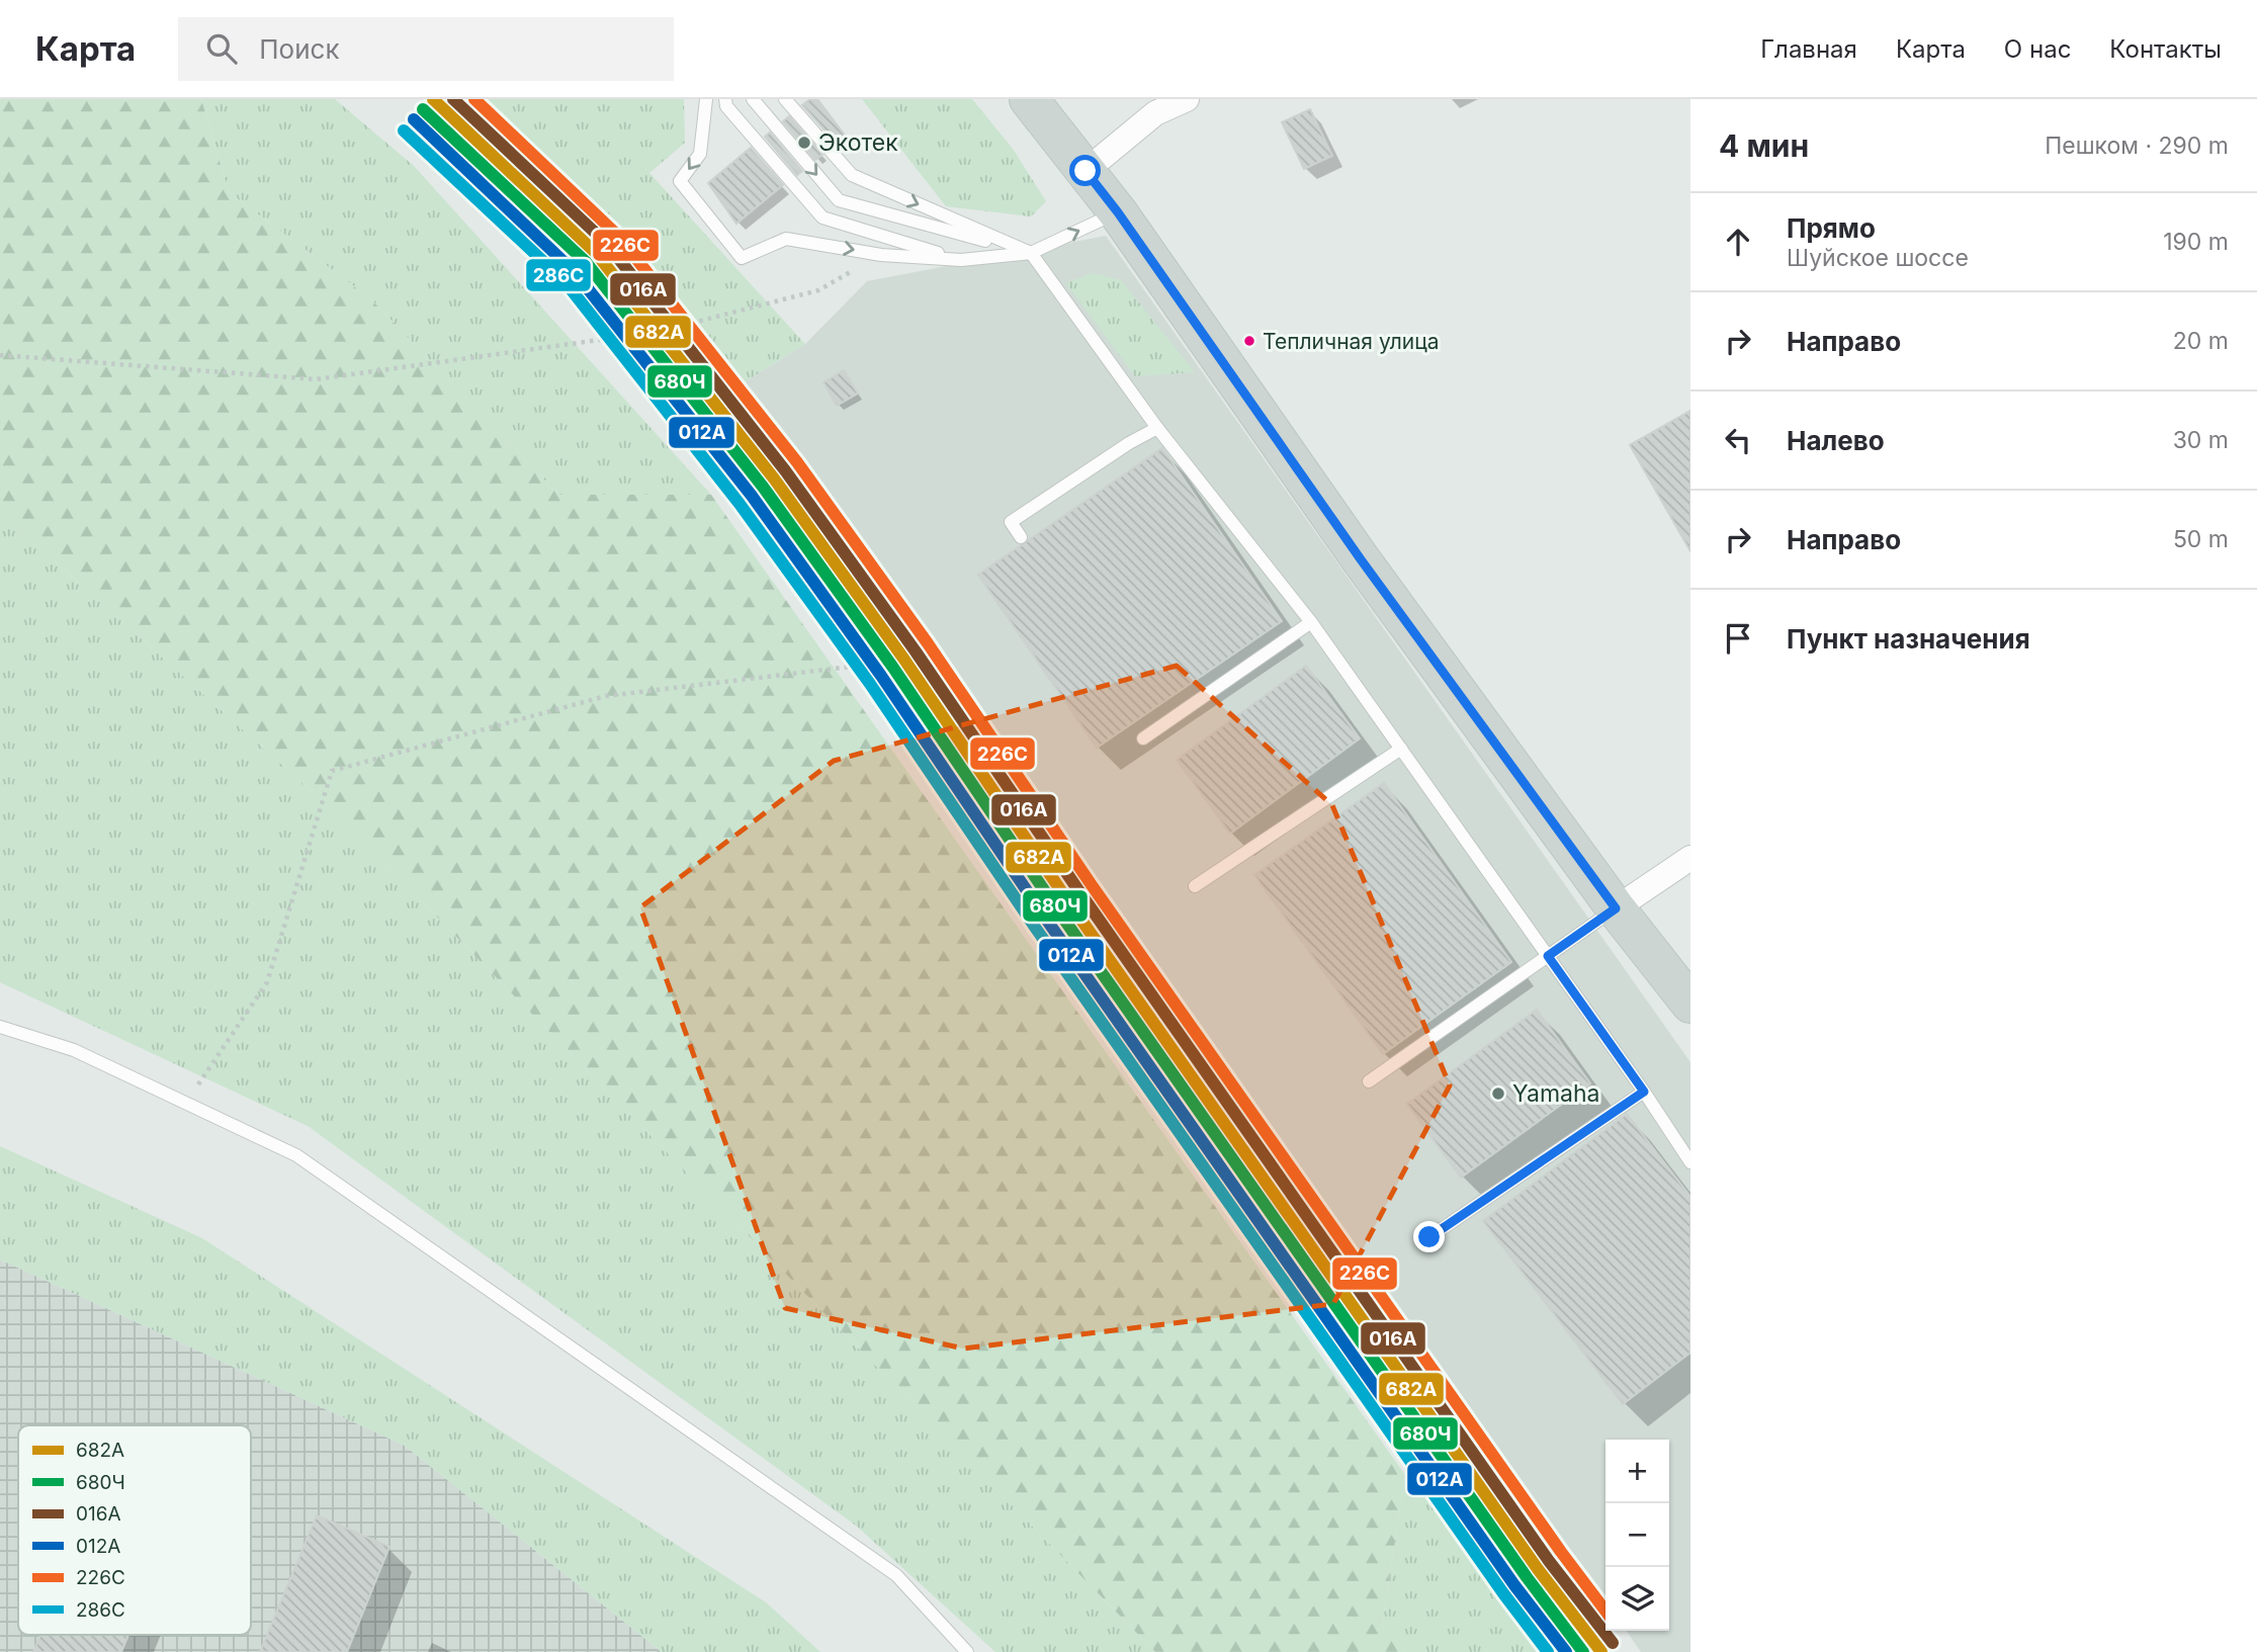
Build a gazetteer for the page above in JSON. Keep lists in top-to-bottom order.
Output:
{
  "places": ["Экотек", "Тепличная улица", "Yamaha"],
  "lines": [
    "transit line 682А",
    "transit line 016А",
    "transit line 226С",
    "transit line 680Ч",
    "transit line 012А",
    "transit line 286С"
  ],
  "legend": [
    "682А",
    "680Ч",
    "016А",
    "012А",
    "226С",
    "286С"
  ],
  "page": {
    "header": "Карта",
    "search": "Поиск",
    "nav": [
      "Главная",
      "Карта",
      "О нас",
      "Контакты"
    ],
    "heading": ["4 мин", "Пешком · 290 m"],
    "list": [
      ["Прямо", "Шуйское шоссе", "190 m"],
      ["Направо", "20 m"],
      ["Налево", "30 m"],
      ["Направо", "50 m"],
      "Пункт назначения"
    ],
    "map_buttons": ["+", "−"]
  }
}
